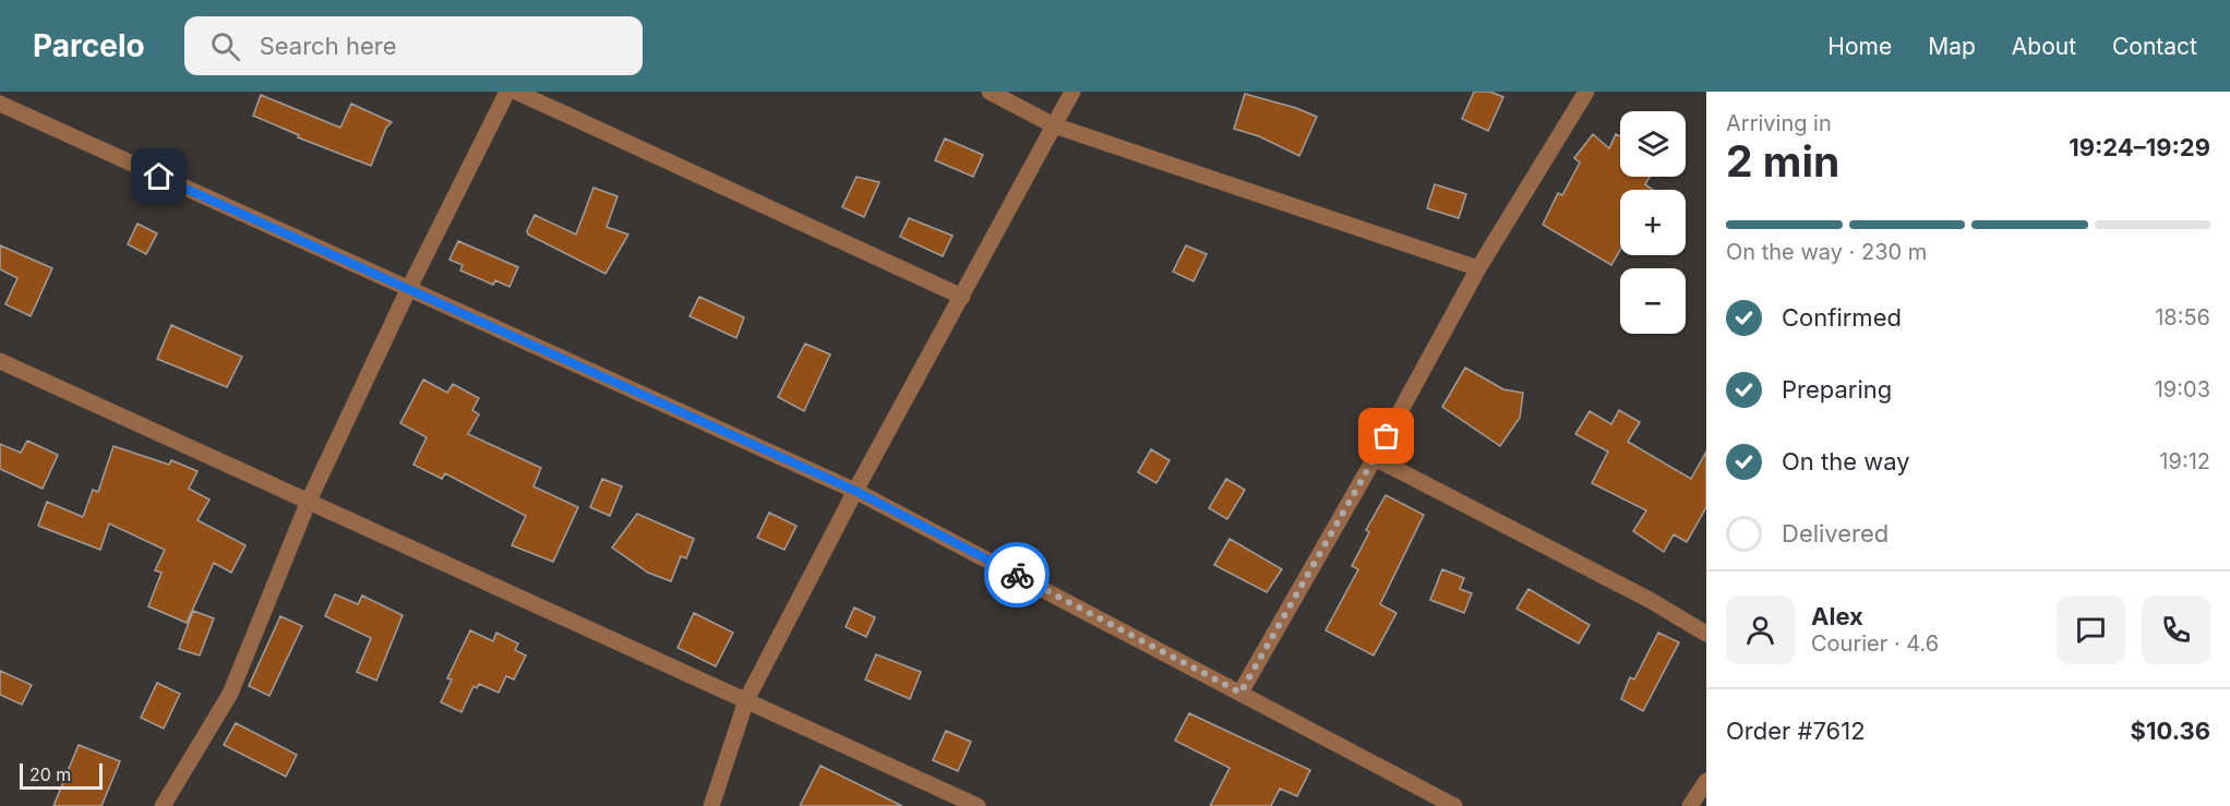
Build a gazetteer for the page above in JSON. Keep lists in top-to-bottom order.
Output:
{
  "scale_bar": "20 m",
  "page": {
    "header": "Parcelo",
    "search": "Search here",
    "nav": [
      "Home",
      "Map",
      "About",
      "Contact"
    ],
    "heading": ["2 min", "Arriving in", "19:24–19:29"],
    "panel": [
      "Alex",
      "Courier · 4.6",
      "Order #7612",
      "$10.36"
    ],
    "map_buttons": ["+", "−"],
    "bar": "On the way · 230 m",
    "list": [
      ["Confirmed", "18:56"],
      ["Preparing", "19:03"],
      ["On the way", "19:12"],
      "Delivered"
    ],
    "scale": "20 m"
  }
}
